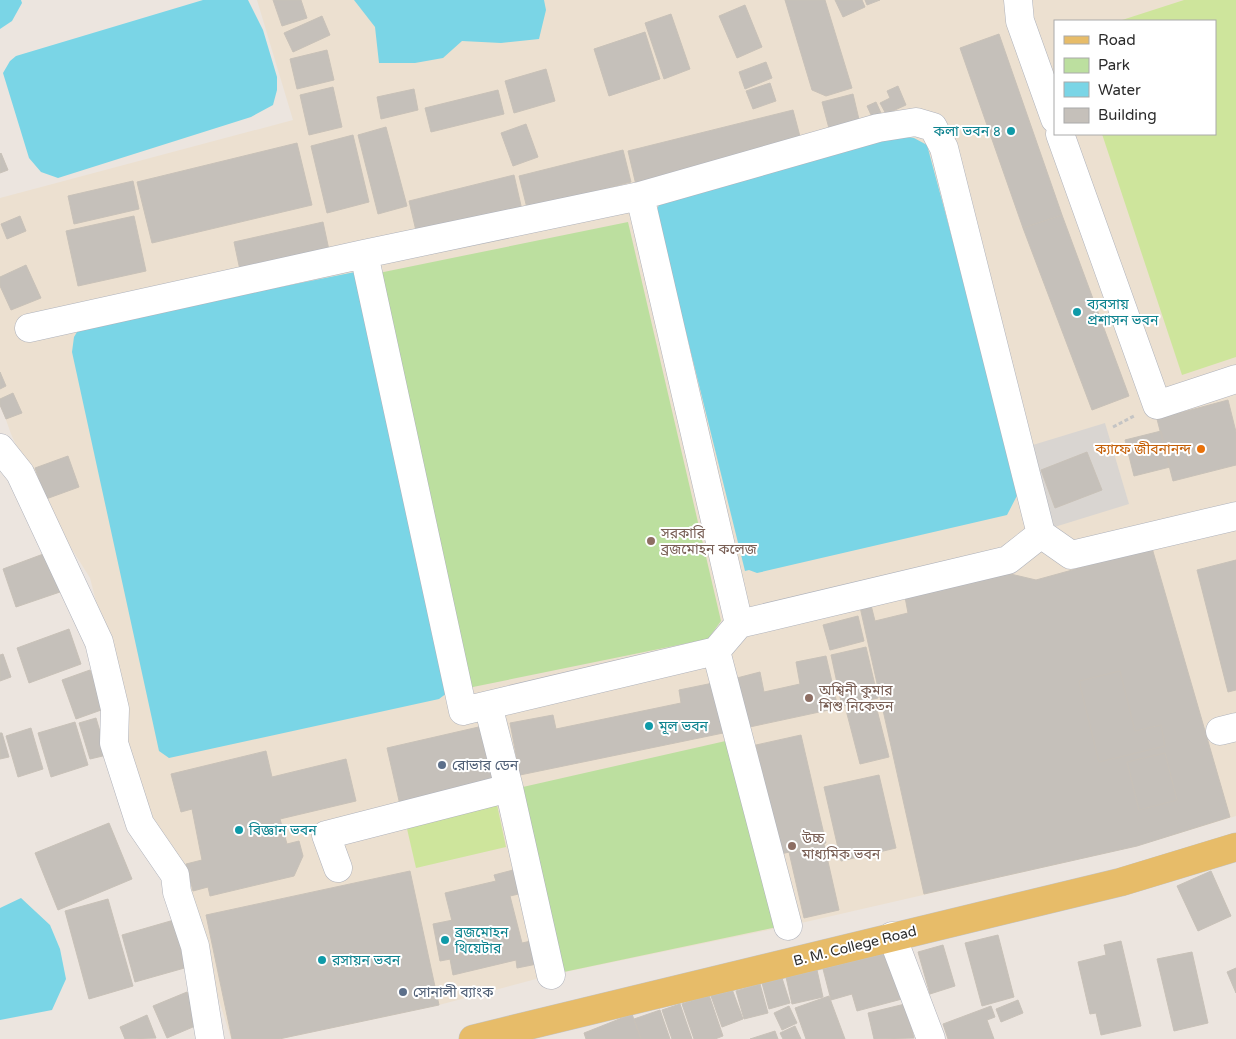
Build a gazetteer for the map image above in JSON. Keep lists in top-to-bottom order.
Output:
{
  "streets": {
    "main road": ["B. M. College Road"]
  },
  "places": [
    "কলা ভবন ৪",
    "ব্যবসায় প্রশাসন ভবন",
    "ক্যাফে জীবনানন্দ",
    "সরকারি ব্রজমোহন কলেজ",
    "অশ্বিনী কুমার শিশু নিকেতন",
    "মূল ভবন",
    "রোভার ডেন",
    "বিজ্ঞান ভবন",
    "উচ্চ মাধ্যমিক ভবন",
    "ব্রজমোহন থিয়েটার",
    "রসায়ন ভবন",
    "সোনালী ব্যাংক"
  ],
  "legend": [
    "Road",
    "Park",
    "Water",
    "Building"
  ]
}
